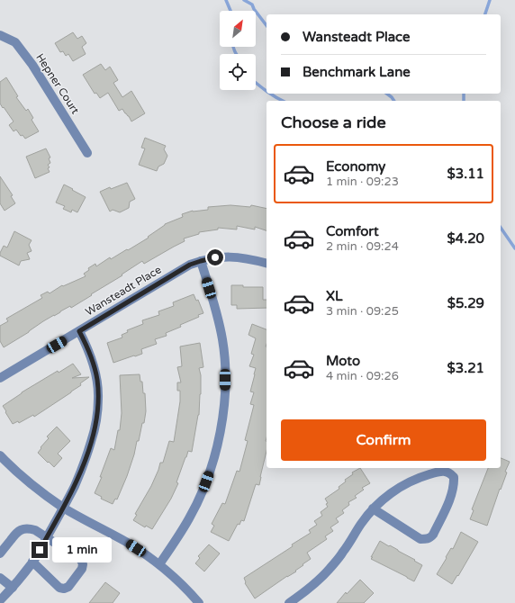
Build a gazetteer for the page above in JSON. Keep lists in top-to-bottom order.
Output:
{
  "streets": {
    "street": ["Hepner Court", "Wansteadt Place"]
  },
  "north": "top right",
  "page": {
    "banner": ["Wansteadt Place", "Benchmark Lane"],
    "heading": "Choose a ride",
    "list": [
      {
        "name": "Economy",
        "note": "1 min · 09:23",
        "value": "$3.11"
      },
      {
        "name": "Comfort",
        "note": "2 min · 09:24",
        "value": "$4.20"
      },
      {
        "name": "XL",
        "note": "3 min · 09:25",
        "value": "$5.29"
      },
      {
        "name": "Moto",
        "note": "4 min · 09:26",
        "value": "$3.21"
      }
    ],
    "buttons": "Confirm",
    "bubble": "1 min"
  }
}
